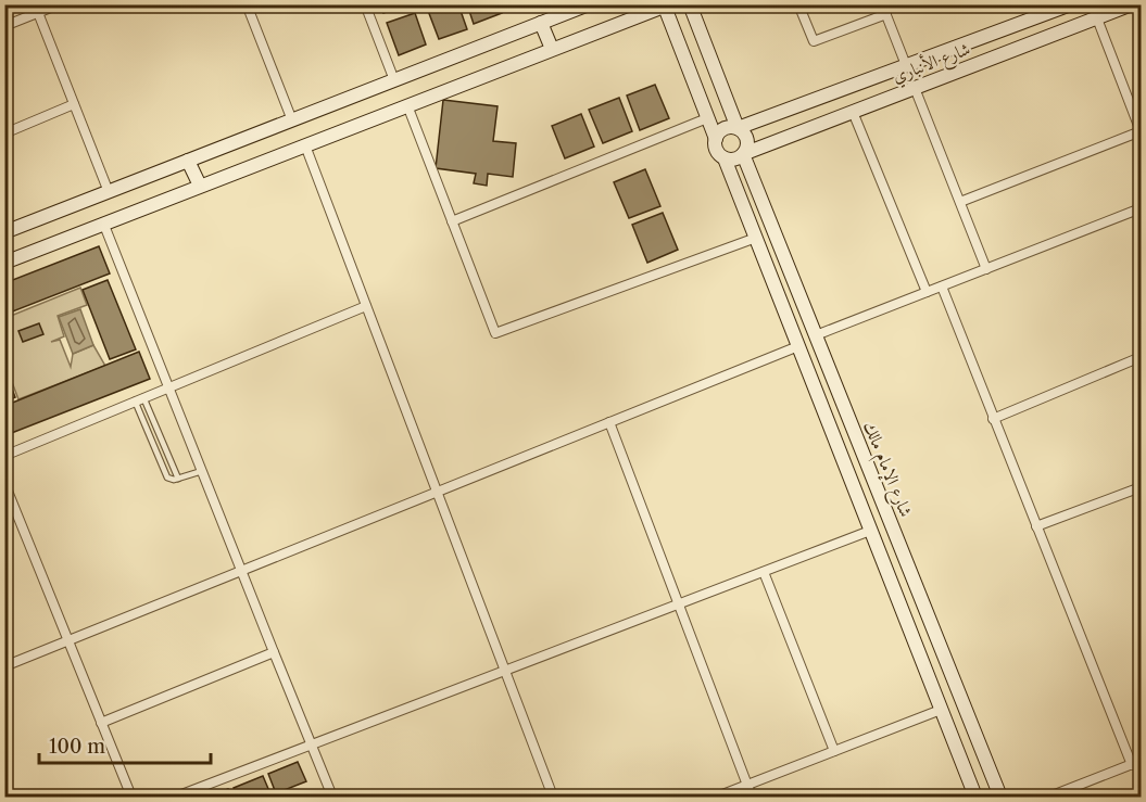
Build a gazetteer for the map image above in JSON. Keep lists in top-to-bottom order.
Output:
{
  "streets": {
    "street": ["شارع الأنباري", "شارع الإمام مالك"]
  },
  "crossings": [
    ["شارع الأنباري", "شارع الإمام مالك"]
  ],
  "scale_bar": "100 m"
}
